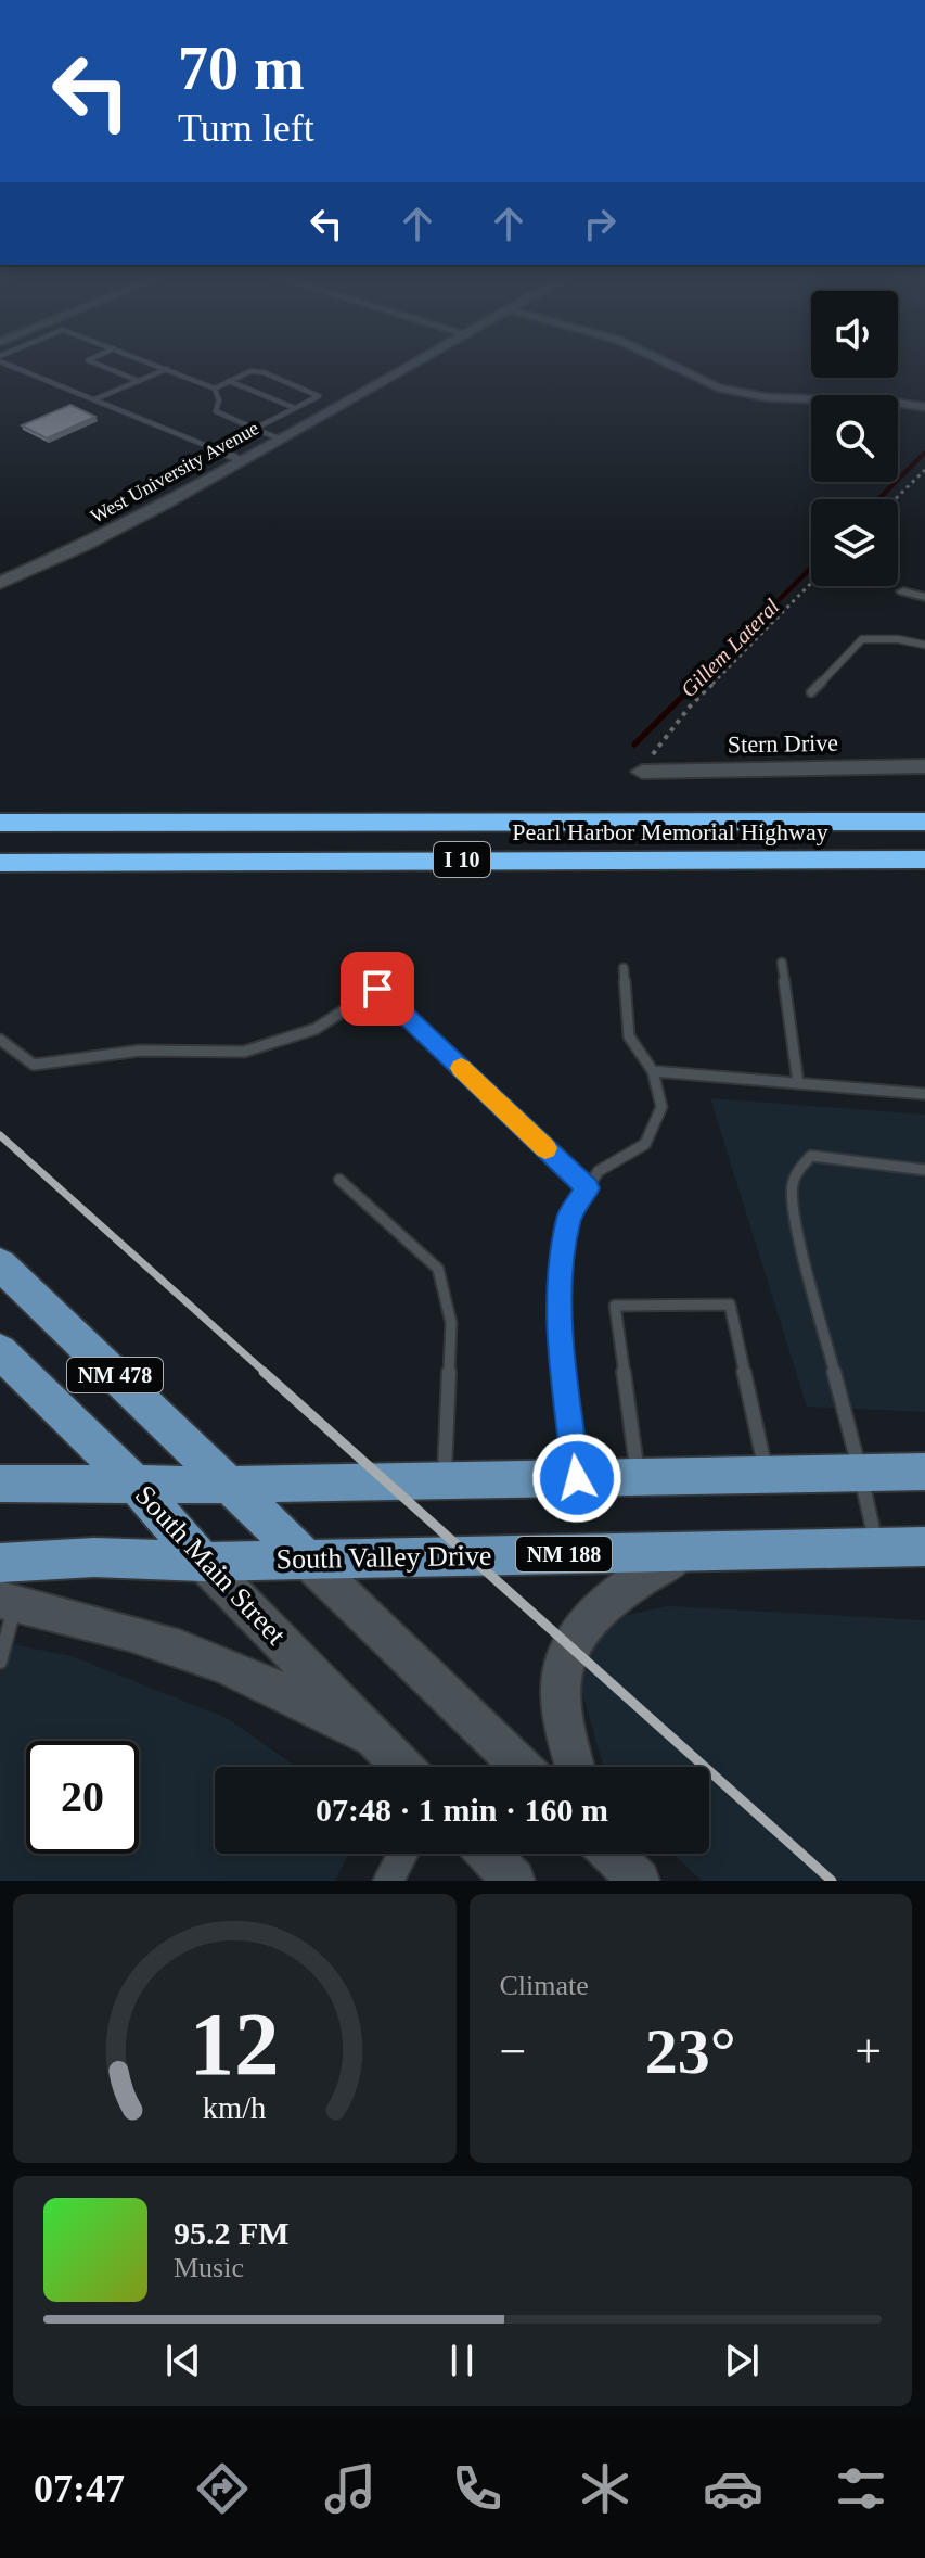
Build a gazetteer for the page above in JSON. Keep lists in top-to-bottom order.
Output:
{
  "streets": {
    "highway": ["Pearl Harbor Memorial Highway", "I 10"],
    "main road": [
      "NM 478",
      "NM 188",
      "South Valley Drive",
      "South Main Street"
    ],
    "street": ["West University Avenue", "Stern Drive"]
  },
  "crossings": [
    ["NM 478", "South Valley Drive"],
    ["South Valley Drive", "South Main Street"]
  ],
  "water": ["Gillem Lateral"],
  "page": {
    "turn": ["70 m", "Turn left"],
    "limit": "20",
    "trip": "07:48 · 1 min · 160 m",
    "tile": "Climate",
    "heat": ["−", "23°", "+"],
    "song": ["95.2 FM", "Music"],
    "tabs": "07:47",
    "gauge": ["12", "km/h"]
  }
}
